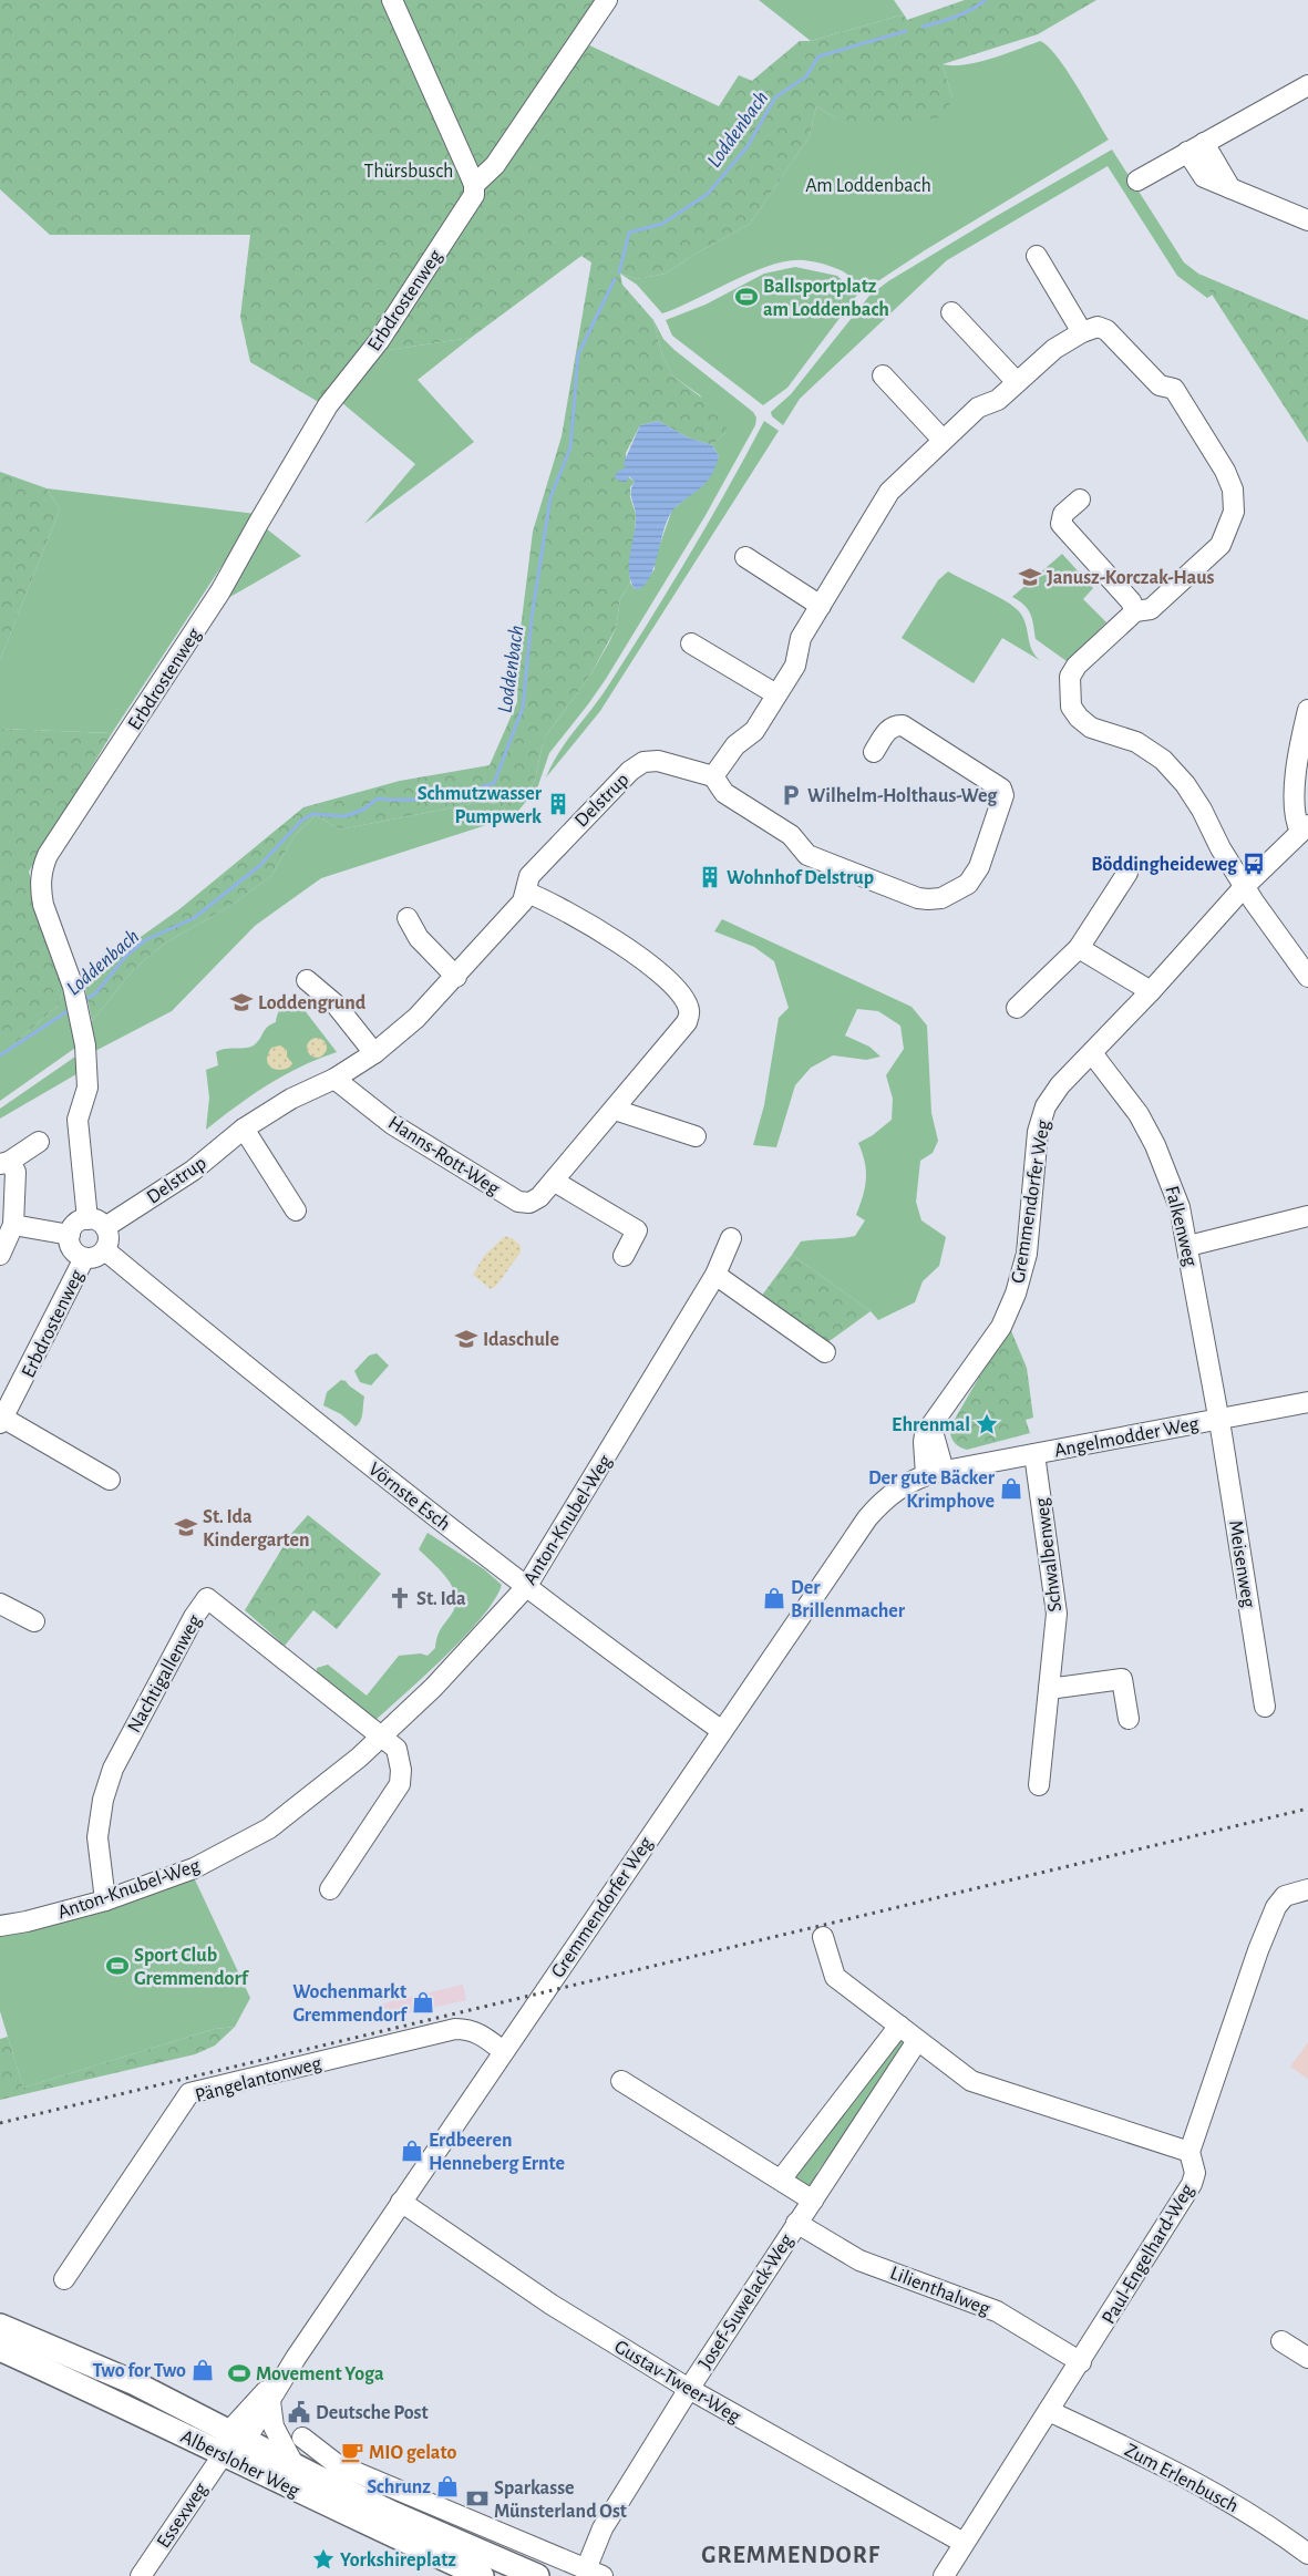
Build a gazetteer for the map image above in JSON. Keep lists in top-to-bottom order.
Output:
{
  "streets": {
    "main road": ["Albersloher Weg"],
    "street": [
      "Erbdrostenweg",
      "Delstrup",
      "Hanns-Rott-Weg",
      "Gremmendorfer Weg",
      "Falkenweg",
      "Angelmodder Weg",
      "Vörnste Esch",
      "Anton-Knubel-Weg",
      "Schwalbenweg",
      "Meisenweg",
      "Nachtigallenweg",
      "Pängelantonweg",
      "Paul-Engelhard-Weg",
      "Lilienthalweg",
      "Josef-Suwelack-Weg",
      "Gustav-Tweer-Weg",
      "Zum Erlenbusch",
      "Essexweg"
    ]
  },
  "crossings": [
    ["Erbdrostenweg", "Delstrup"],
    ["Erbdrostenweg", "Vörnste Esch"],
    ["Delstrup", "Hanns-Rott-Weg"],
    ["Delstrup", "Vörnste Esch"],
    ["Gremmendorfer Weg", "Falkenweg"],
    ["Gremmendorfer Weg", "Angelmodder Weg"],
    ["Gremmendorfer Weg", "Vörnste Esch"],
    ["Gremmendorfer Weg", "Pängelantonweg"],
    ["Gremmendorfer Weg", "Gustav-Tweer-Weg"],
    ["Gremmendorfer Weg", "Albersloher Weg"],
    ["Gremmendorfer Weg", "Essexweg"],
    ["Falkenweg", "Angelmodder Weg"],
    ["Falkenweg", "Meisenweg"],
    ["Angelmodder Weg", "Schwalbenweg"],
    ["Angelmodder Weg", "Meisenweg"],
    ["Vörnste Esch", "Anton-Knubel-Weg"],
    ["Anton-Knubel-Weg", "Nachtigallenweg"],
    ["Paul-Engelhard-Weg", "Lilienthalweg"],
    ["Paul-Engelhard-Weg", "Gustav-Tweer-Weg"],
    ["Paul-Engelhard-Weg", "Zum Erlenbusch"],
    ["Lilienthalweg", "Josef-Suwelack-Weg"],
    ["Josef-Suwelack-Weg", "Gustav-Tweer-Weg"],
    ["Josef-Suwelack-Weg", "Albersloher Weg"],
    ["Albersloher Weg", "Essexweg"]
  ],
  "districts": ["GREMMENDORF"],
  "water": ["Loddenbach"],
  "parks": ["Thürsbusch", "Am Loddenbach"],
  "places": {
    "sports": ["Ballsportplatz am Loddenbach", "Sport Club Gremmendorf", "Movement Yoga"],
    "school or university": [
      "Janusz-Korczak-Haus",
      "Loddengrund",
      "Idaschule",
      "St. Ida Kindergarten"
    ],
    "parking": ["Wilhelm-Holthaus-Weg"],
    "building": ["Schmutzwasser Pumpwerk", "Wohnhof Delstrup"],
    "bus stop": ["Böddingheideweg"],
    "place": ["Ehrenmal", "Yorkshireplatz"],
    "shop": [
      "Der gute Bäcker Krimphove",
      "Der Brillenmacher",
      "Wochenmarkt Gremmendorf",
      "Erdbeeren Henneberg Ernte",
      "Two for Two",
      "Schrunz"
    ],
    "church": ["St. Ida"],
    "public building": ["Deutsche Post"],
    "cafe": ["MIO gelato"],
    "bank": ["Sparkasse Münsterland Ost"]
  }
}
